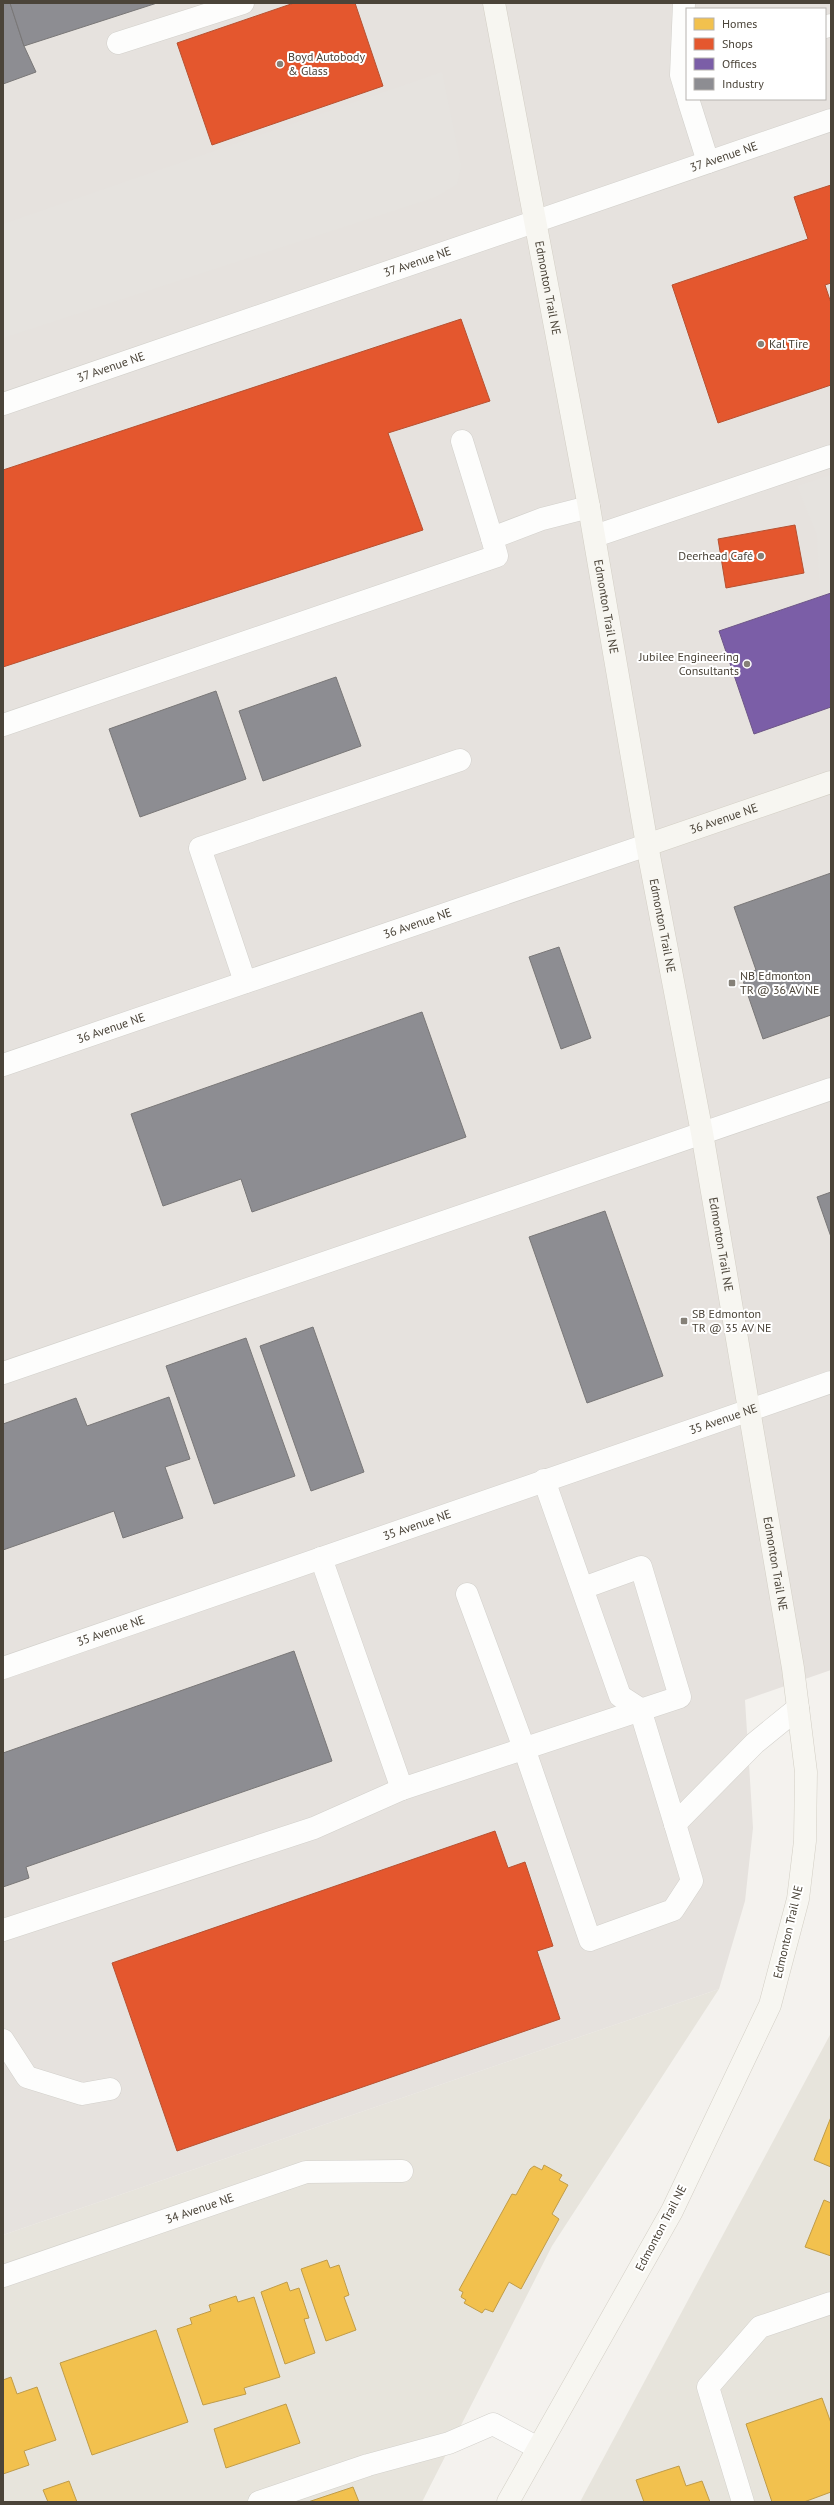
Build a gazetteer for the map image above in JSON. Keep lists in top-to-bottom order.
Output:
{
  "streets": {
    "main road": ["Edmonton Trail NE", "36 Avenue NE"],
    "street": ["37 Avenue NE", "35 Avenue NE", "34 Avenue NE"]
  },
  "crossings": [
    ["37 Avenue NE", "Edmonton Trail NE"],
    ["Edmonton Trail NE", "36 Avenue NE"],
    ["Edmonton Trail NE", "35 Avenue NE"]
  ],
  "places": {
    "other": [
      "Boyd Autobody & Glass",
      "Kal Tire",
      "Deerhead Café",
      "Jubilee Engineering Consultants"
    ],
    "transit": ["NB Edmonton TR @ 36 AV NE", "SB Edmonton TR @ 35 AV NE"]
  },
  "legend": [
    "Homes",
    "Shops",
    "Offices",
    "Industry"
  ]
}
